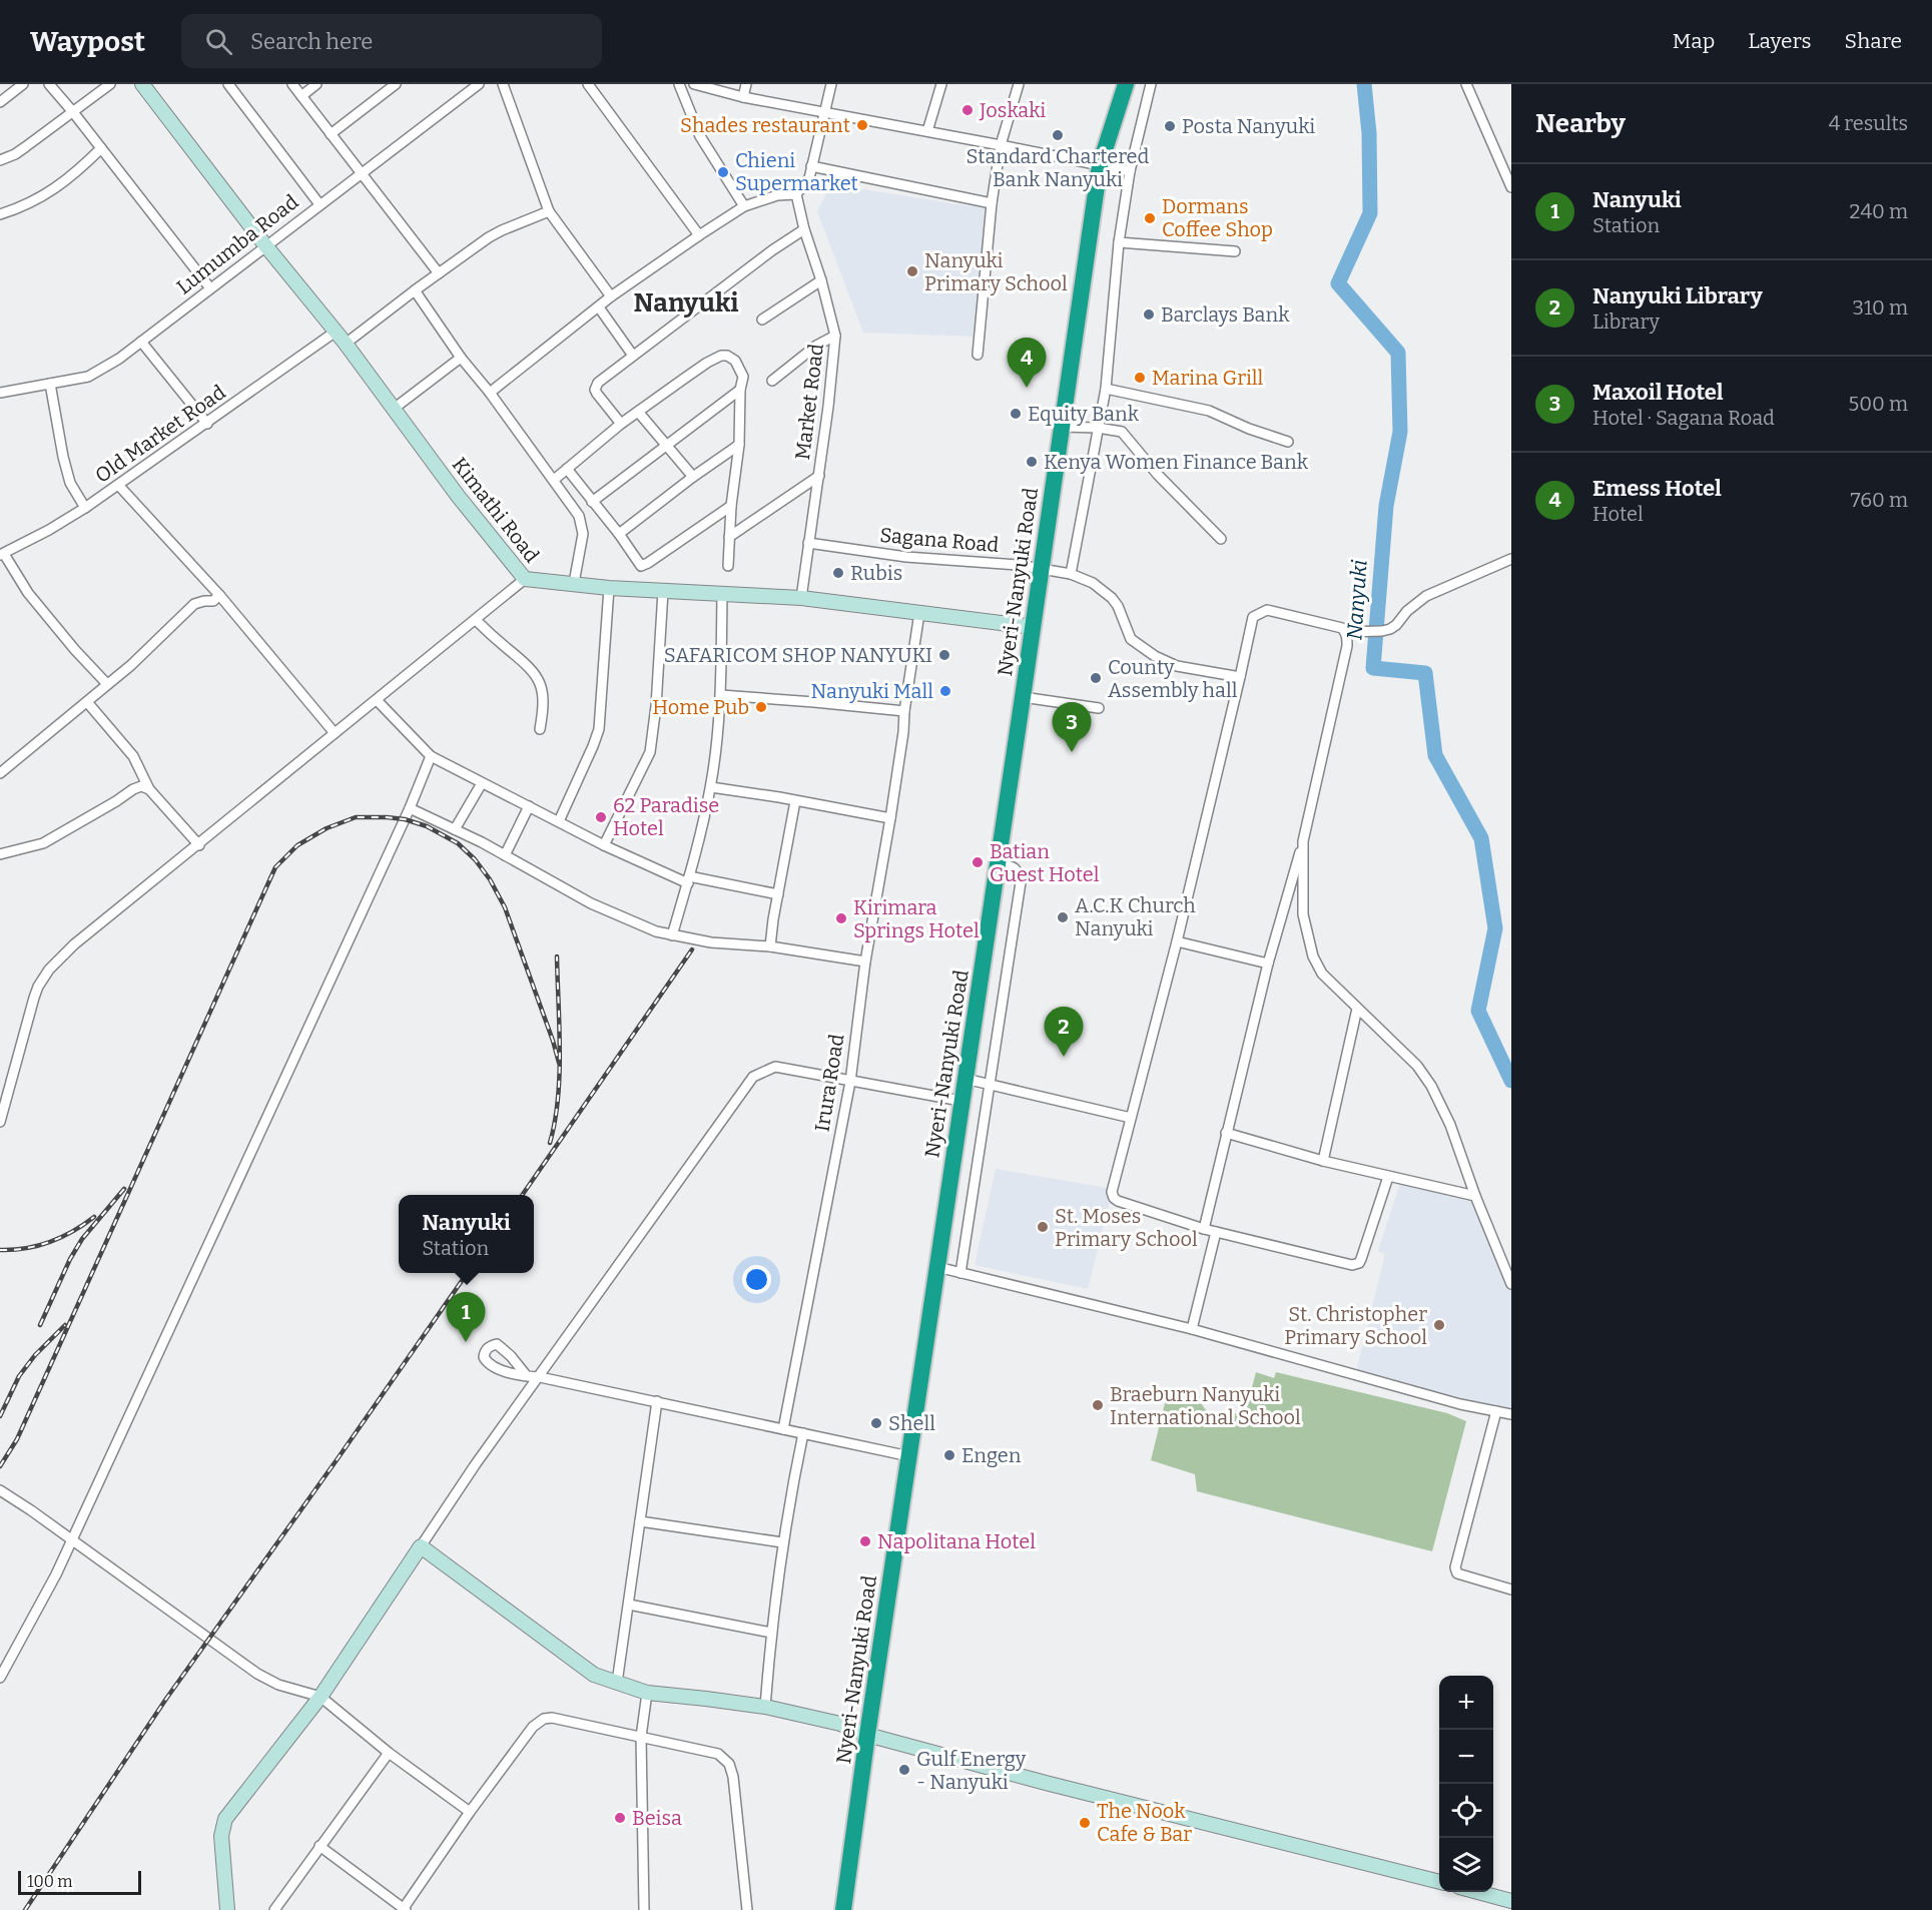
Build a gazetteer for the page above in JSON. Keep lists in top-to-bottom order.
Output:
{
  "streets": {
    "highway": ["Nyeri-Nanyuki Road"],
    "street": [
      "Lumumba Road",
      "Market Road",
      "Old Market Road",
      "Kimathi Road",
      "Sagana Road",
      "Irura Road"
    ]
  },
  "crossings": [
    ["Lumumba Road", "Kimathi Road"],
    ["Market Road", "Kimathi Road"],
    ["Market Road", "Sagana Road"],
    ["Old Market Road", "Kimathi Road"],
    ["Kimathi Road", "Nyeri-Nanyuki Road"],
    ["Kimathi Road", "Irura Road"],
    ["Sagana Road", "Nyeri-Nanyuki Road"]
  ],
  "districts": ["Nanyuki"],
  "water": ["Nanyuki"],
  "places": [
    "Joskaki",
    "Shades restaurant",
    "Posta Nanyuki",
    "Standard Chartered Bank Nanyuki",
    "Chieni Supermarket",
    "Dormans Coffee Shop",
    "Nanyuki Primary School",
    "Barclays Bank",
    "Marina Grill",
    "Equity Bank",
    "Kenya Women Finance Bank",
    "Rubis",
    "SAFARICOM SHOP NANYUKI",
    "County Assembly hall",
    "Nanyuki Mall",
    "Home Pub",
    "62 Paradise Hotel",
    "Batian Guest Hotel",
    "A.C.K Church Nanyuki",
    "Kirimara Springs Hotel",
    "St. Moses Primary School",
    "St. Christopher Primary School",
    "Braeburn Nanyuki International School",
    "Shell",
    "Engen",
    "Napolitana Hotel",
    "Gulf Energy - Nanyuki",
    "Beisa",
    "The Nook Cafe & Bar"
  ],
  "scale_bar": "100 m",
  "page": {
    "header": "Waypost",
    "search": "Search here",
    "nav": ["Map", "Layers", "Share"],
    "heading": ["Nearby", "4 results"],
    "list": [
      {
        "mark": "1",
        "name": "Nanyuki",
        "note": "Station",
        "value": "240 m"
      },
      {
        "mark": "2",
        "name": "Nanyuki Library",
        "note": "Library",
        "value": "310 m"
      },
      {
        "mark": "3",
        "name": "Maxoil Hotel",
        "note": "Hotel · Sagana Road",
        "value": "500 m"
      },
      {
        "mark": "4",
        "name": "Emess Hotel",
        "note": "Hotel",
        "value": "760 m"
      }
    ],
    "pins": [
      "4",
      "3",
      "2",
      "1"
    ],
    "popup": ["Nanyuki", "Station"],
    "map_buttons": ["+", "−"],
    "scale": "100 m"
  }
}
